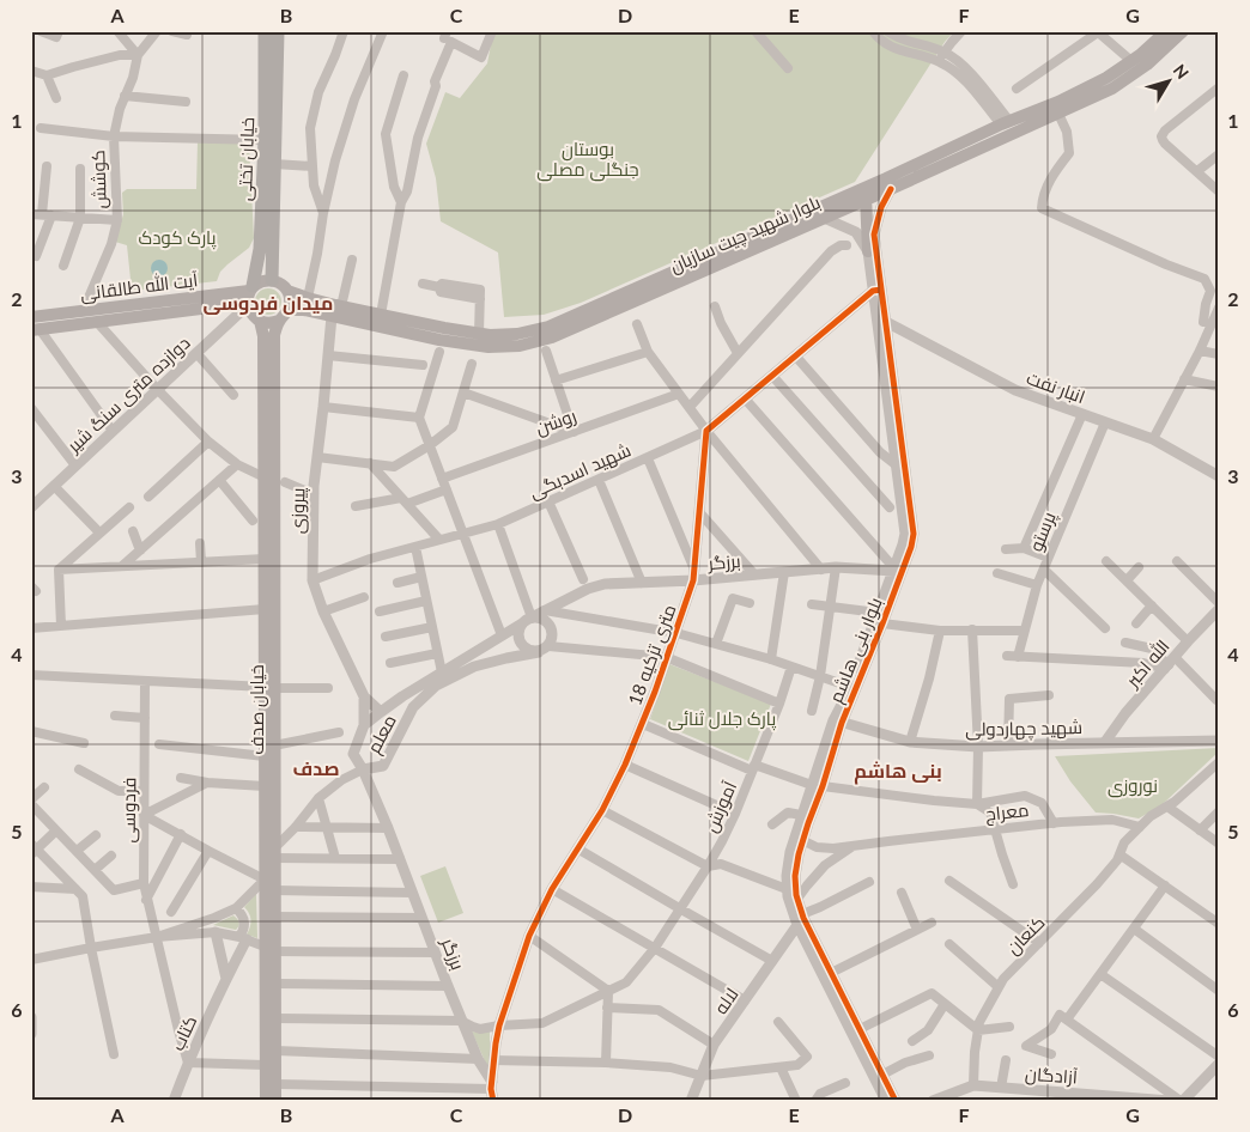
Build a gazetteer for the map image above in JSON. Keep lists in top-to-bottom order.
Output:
{
  "streets": {
    "main road": [
      "خیابان تختی",
      "بلوار شهید چیت سازیان",
      "آیت الله طالقانی",
      "خیابان صدف"
    ],
    "street": [
      "کوشش",
      "انبار نفت",
      "دوازده متری سنگ شیر",
      "روشن",
      "شهید اسدبگی",
      "پیروزی",
      "پرستو",
      "برزگر",
      "بلوار بنی هاشم",
      "18 متری تزکیه",
      "الله اکبر",
      "شهید چهاردولی",
      "معلم",
      "آموزش",
      "فردوسی",
      "معراج",
      "کنعان",
      "لاله",
      "کتاب",
      "آزادگان"
    ]
  },
  "crossings": [
    ["خیابان تختی", "بلوار شهید چیت سازیان"],
    ["خیابان تختی", "آیت الله طالقانی"],
    ["خیابان تختی", "دوازده متری سنگ شیر"],
    ["خیابان تختی", "خیابان صدف"],
    ["بلوار شهید چیت سازیان", "آیت الله طالقانی"],
    ["بلوار شهید چیت سازیان", "دوازده متری سنگ شیر"],
    ["بلوار شهید چیت سازیان", "پیروزی"],
    ["بلوار شهید چیت سازیان", "بلوار بنی هاشم"],
    ["بلوار شهید چیت سازیان", "خیابان صدف"],
    ["آیت الله طالقانی", "دوازده متری سنگ شیر"],
    ["آیت الله طالقانی", "خیابان صدف"],
    ["انبار نفت", "پرستو"],
    ["انبار نفت", "بلوار بنی هاشم"],
    ["دوازده متری سنگ شیر", "خیابان صدف"],
    ["شهید اسدبگی", "پیروزی"],
    ["شهید اسدبگی", "18 متری تزکیه"],
    ["برزگر", "بلوار بنی هاشم"],
    ["برزگر", "18 متری تزکیه"],
    ["برزگر", "معلم"],
    ["برزگر", "آموزش"],
    ["بلوار بنی هاشم", "شهید چهاردولی"],
    ["بلوار بنی هاشم", "معراج"],
    ["بلوار بنی هاشم", "لاله"],
    ["18 متری تزکیه", "آموزش"],
    ["الله اکبر", "شهید چهاردولی"],
    ["خیابان صدف", "آموزش"],
    ["فردوسی", "کتاب"],
    ["معراج", "کنعان"],
    ["کنعان", "آزادگان"]
  ],
  "districts": ["میدان فردوسی", "صدف", "بنی هاشم"],
  "parks": [
    "بوستان جنگلی مصلی",
    "پارک کودک",
    "پارک جلال ثنائی",
    "نوروزی"
  ],
  "north": "top right",
  "grid": {
    "columns": [
      "A",
      "B",
      "C",
      "D",
      "E",
      "F",
      "G"
    ],
    "rows": [
      "1",
      "2",
      "3",
      "4",
      "5",
      "6"
    ]
  }
}
